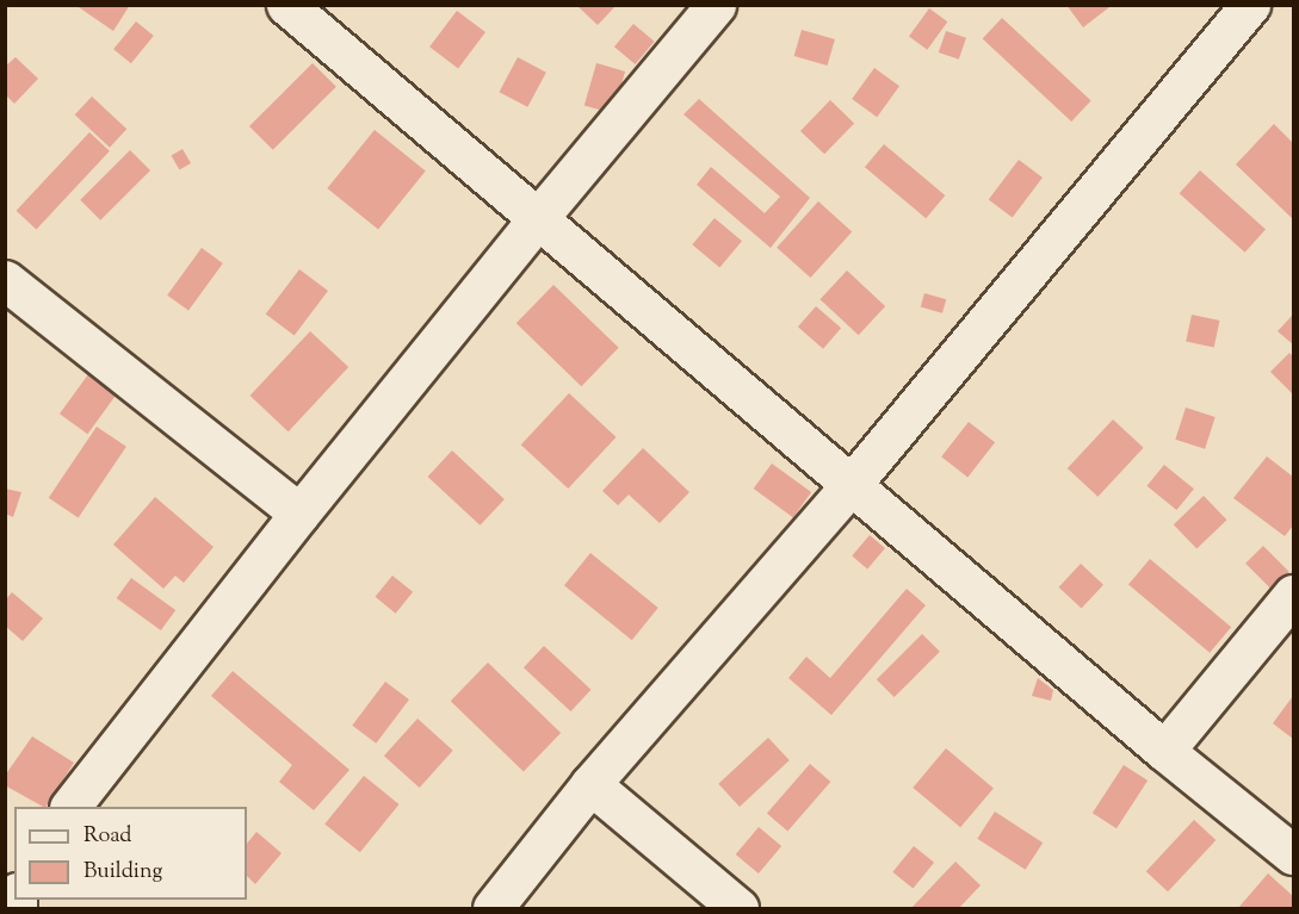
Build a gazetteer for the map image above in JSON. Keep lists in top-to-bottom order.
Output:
{
  "legend": ["Road", "Building"]
}
